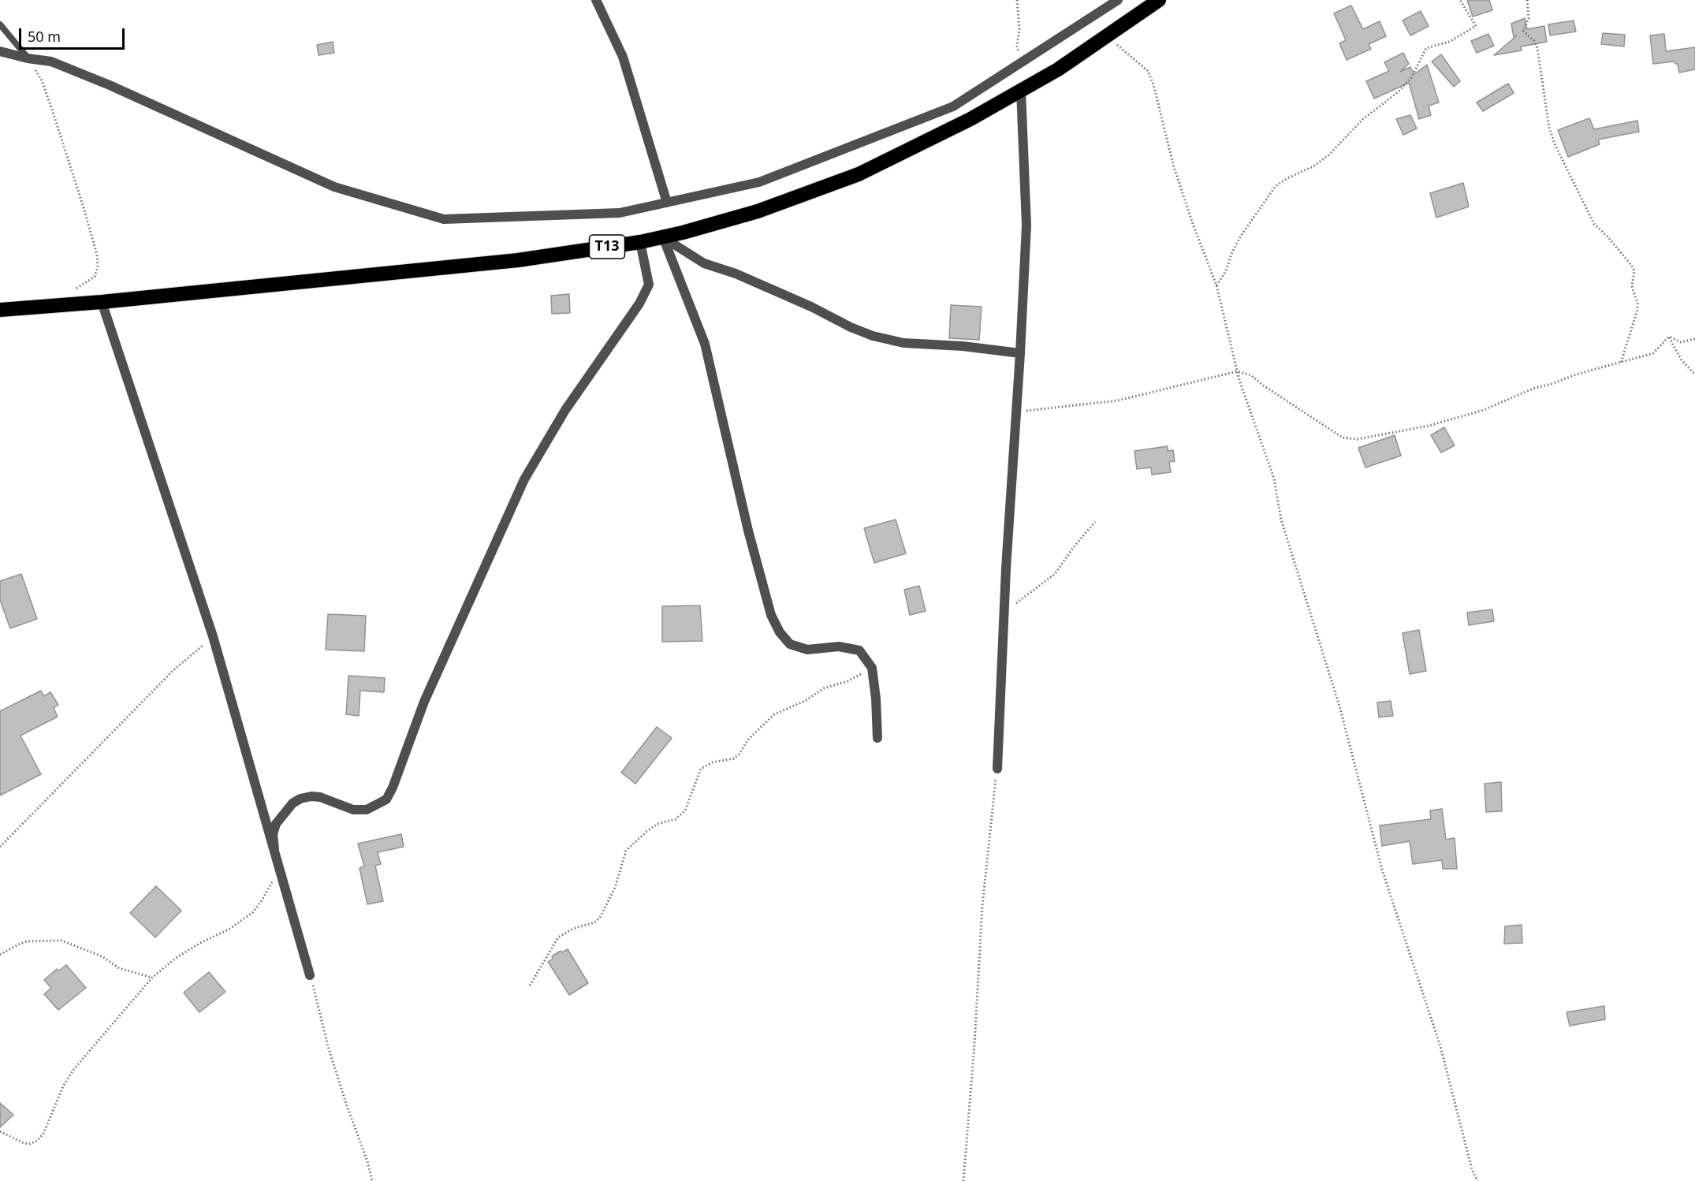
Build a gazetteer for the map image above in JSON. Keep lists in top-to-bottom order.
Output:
{
  "streets": {
    "highway": ["T13"]
  },
  "scale_bar": "50 m"
}
